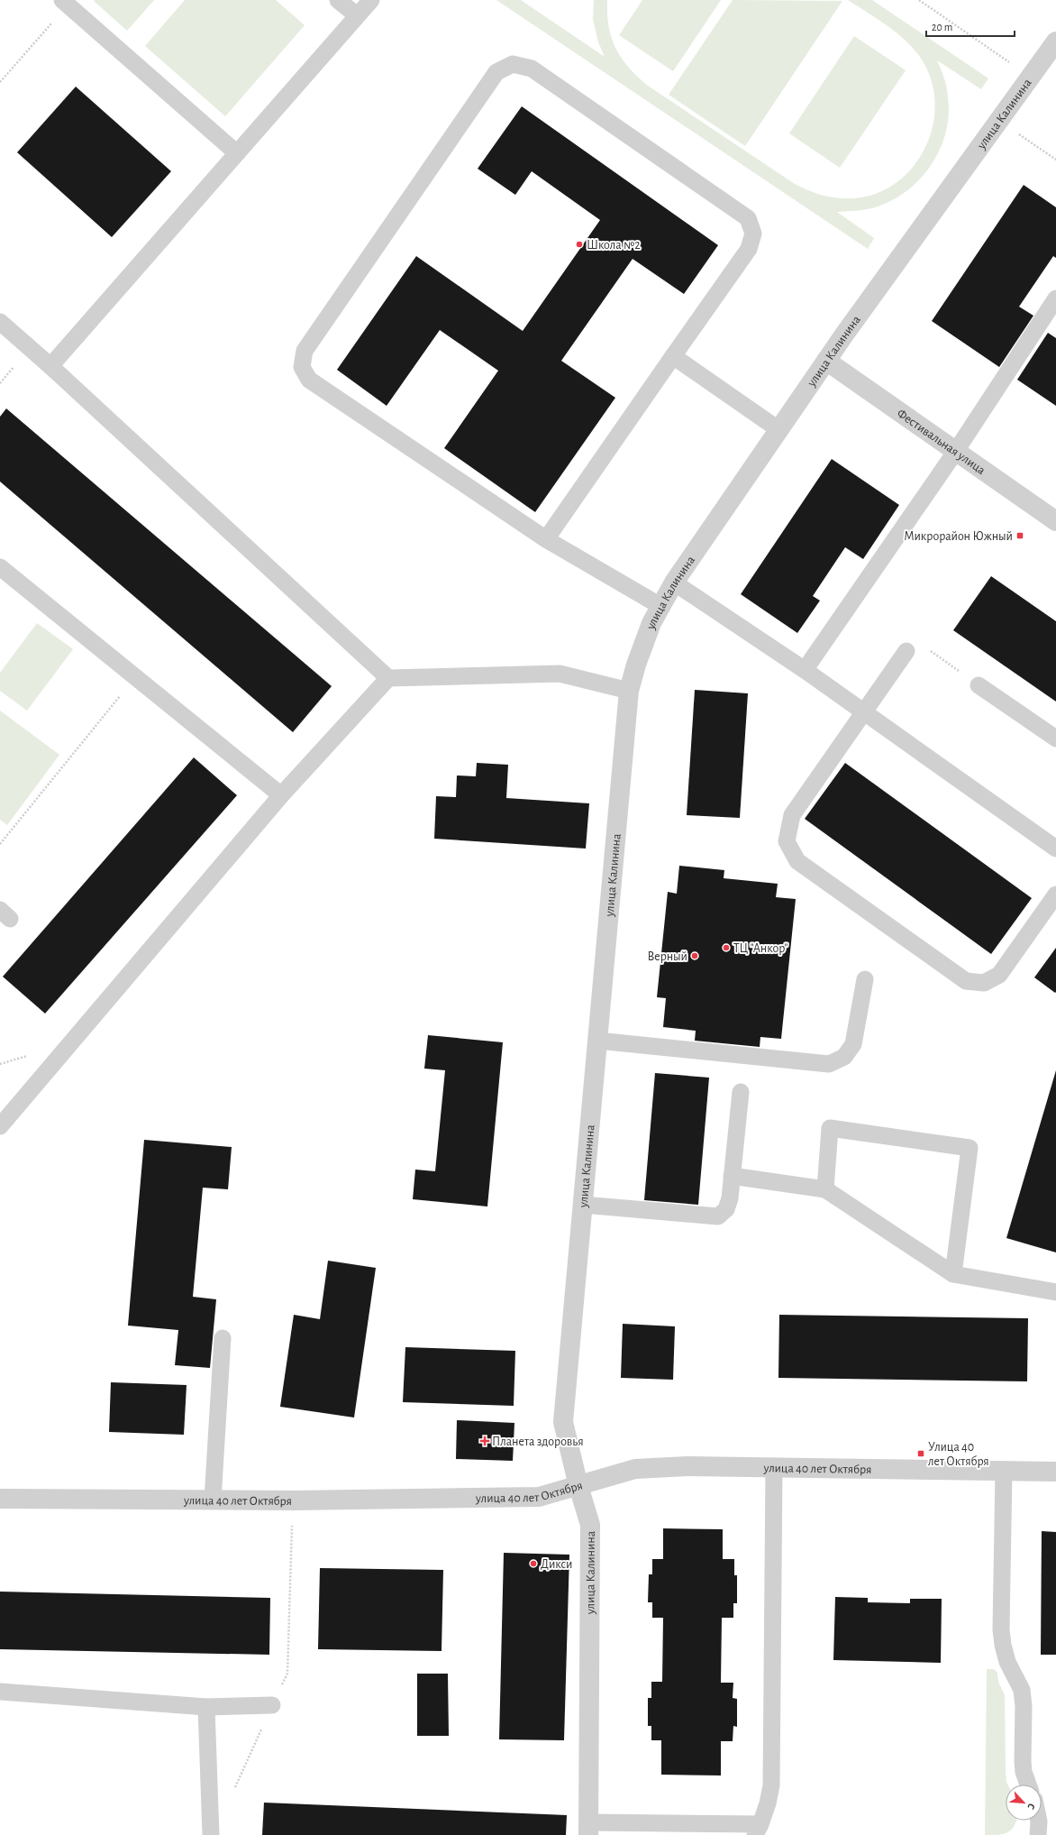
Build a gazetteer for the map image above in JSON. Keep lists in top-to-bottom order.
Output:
{
  "streets": {
    "street": ["улица Калинина", "Фестивальная улица", "улица 40 лет Октября"]
  },
  "crossings": [
    ["улица Калинина", "Фестивальная улица"],
    ["улица Калинина", "улица 40 лет Октября"]
  ],
  "places": {
    "other": [
      "Школа №2",
      "ТЦ \"Анкор\"",
      "Верный",
      "Дикси"
    ],
    "transit": ["Микрорайон Южный", "Улица 40 лет Октября"],
    "health": ["Планета здоровья"]
  },
  "scale_bar": "20 m",
  "north": "bottom right"
}
